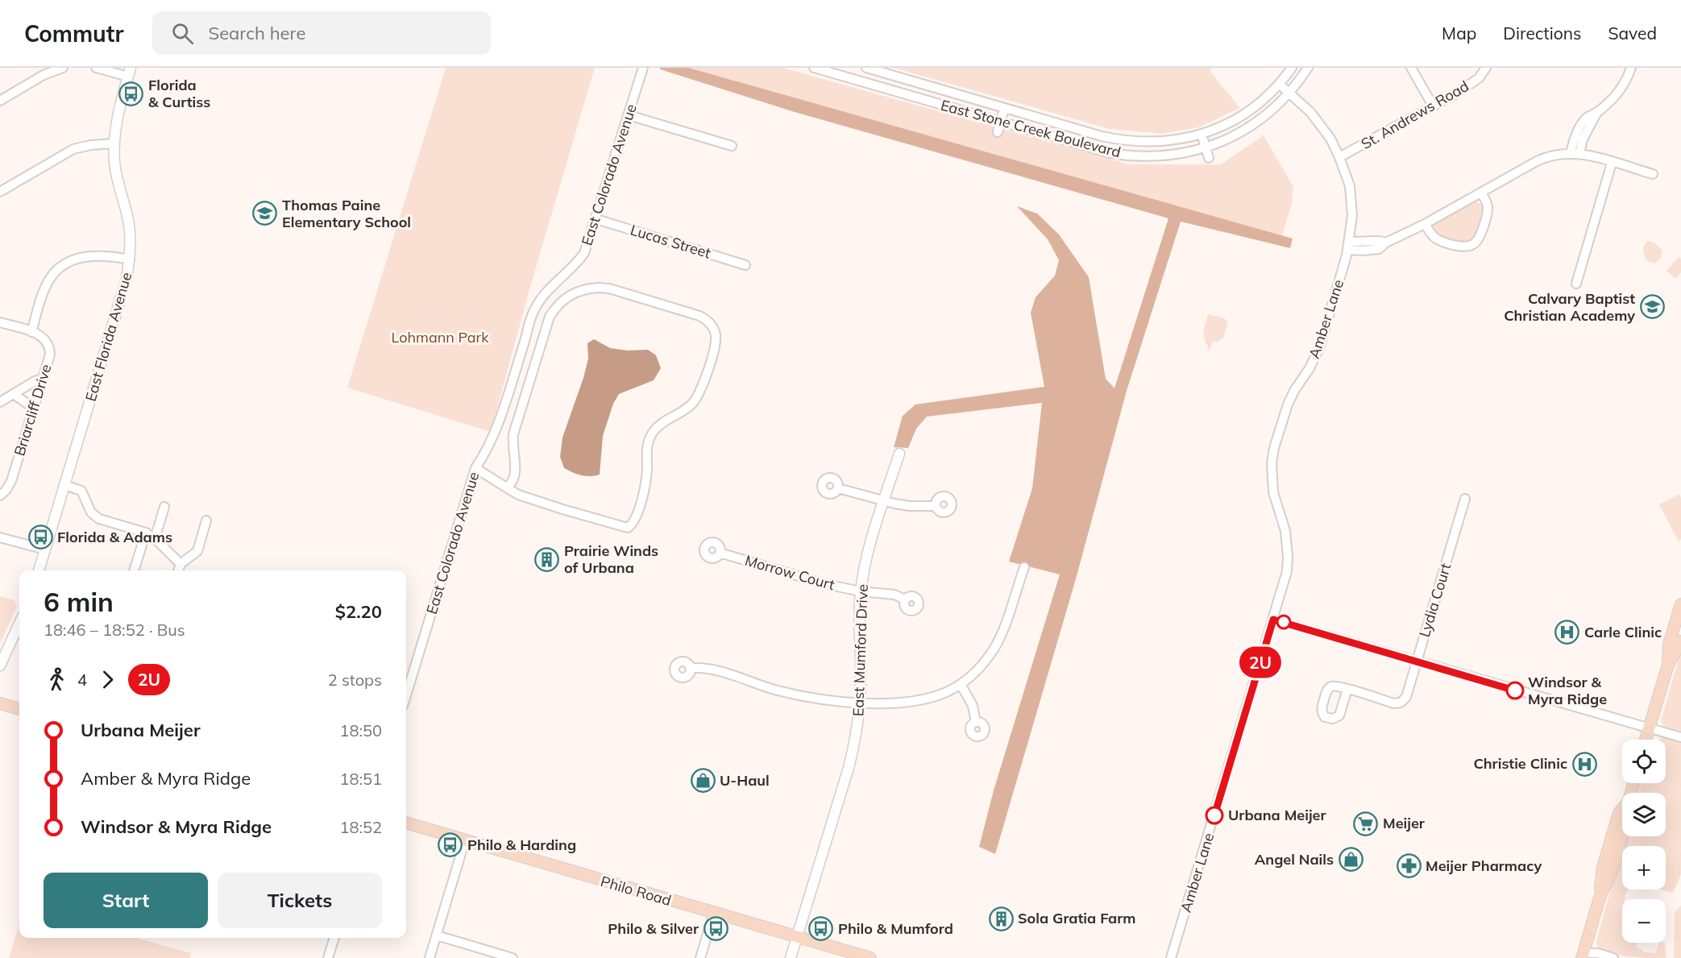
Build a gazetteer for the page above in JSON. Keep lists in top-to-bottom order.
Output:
{
  "streets": {
    "main road": ["Philo Road"],
    "street": [
      "St. Andrews Road",
      "East Stone Creek Boulevard",
      "East Colorado Avenue",
      "Lucas Street",
      "Amber Lane",
      "East Florida Avenue",
      "Briarcliff Drive",
      "Morrow Court",
      "Lydia Court",
      "East Mumford Drive"
    ]
  },
  "crossings": [
    ["St. Andrews Road", "Amber Lane"],
    ["East Stone Creek Boulevard", "Amber Lane"],
    ["East Colorado Avenue", "Lucas Street"],
    ["Morrow Court", "East Mumford Drive"],
    ["East Mumford Drive", "Philo Road"]
  ],
  "parks": ["Lohmann Park"],
  "places": {
    "bus stop": [
      "Florida & Curtiss",
      "Florida & Adams",
      "Philo & Harding",
      "Philo & Silver",
      "Philo & Mumford"
    ],
    "school or university": ["Thomas Paine Elementary School", "Calvary Baptist Christian Academy"],
    "building": ["Prairie Winds of Urbana", "Sola Gratia Farm"],
    "hospital": ["Carle Clinic", "Christie Clinic"],
    "other": ["Windsor & Myra Ridge", "Urbana Meijer"],
    "shop": ["U-Haul", "Angel Nails"],
    "supermarket": ["Meijer"],
    "pharmacy": ["Meijer Pharmacy"]
  },
  "lines": ["bus line 2U"],
  "page": {
    "header": "Commutr",
    "search": "Search here",
    "nav": ["Map", "Directions", "Saved"],
    "on_map": "2U",
    "heading": ["6 min", "18:46 – 18:52 · Bus", "$2.20"],
    "legs": ["4", "2U", "2 stops"],
    "list": [
      {
        "name": "Urbana Meijer",
        "value": "18:50"
      },
      {
        "name": "Amber & Myra Ridge",
        "value": "18:51"
      },
      {
        "name": "Windsor & Myra Ridge",
        "value": "18:52"
      }
    ],
    "map_buttons": ["+", "−"],
    "buttons": ["Start", "Tickets"]
  }
}
